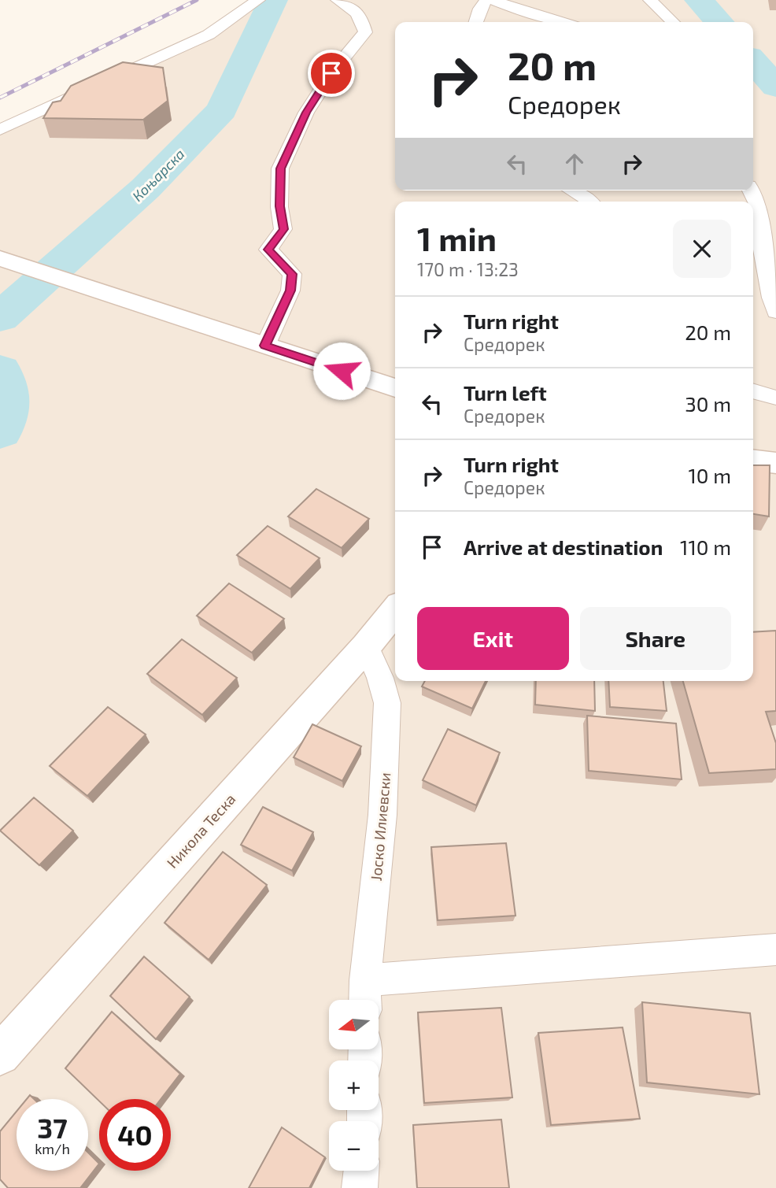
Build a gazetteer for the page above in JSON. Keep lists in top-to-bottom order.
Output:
{
  "streets": {
    "street": ["Јоско Илиевски", "Никола Теска"]
  },
  "crossings": [
    ["Јоско Илиевски", "Никола Теска"]
  ],
  "water": ["Коњарска"],
  "north": "left",
  "page": {
    "turn": ["20 m", "Средорек"],
    "heading": ["1 min", "170 m · 13:23"],
    "list": [
      {
        "name": "Turn right",
        "note": "Средорек",
        "value": "20 m"
      },
      {
        "name": "Turn left",
        "note": "Средорек",
        "value": "30 m"
      },
      {
        "name": "Turn right",
        "note": "Средорек",
        "value": "10 m"
      },
      {
        "name": "Arrive at destination",
        "value": "110 m"
      }
    ],
    "buttons": ["Exit", "Share"],
    "map_buttons": ["+", "−"],
    "speed": "37 km/h",
    "limit": "40"
  }
}
